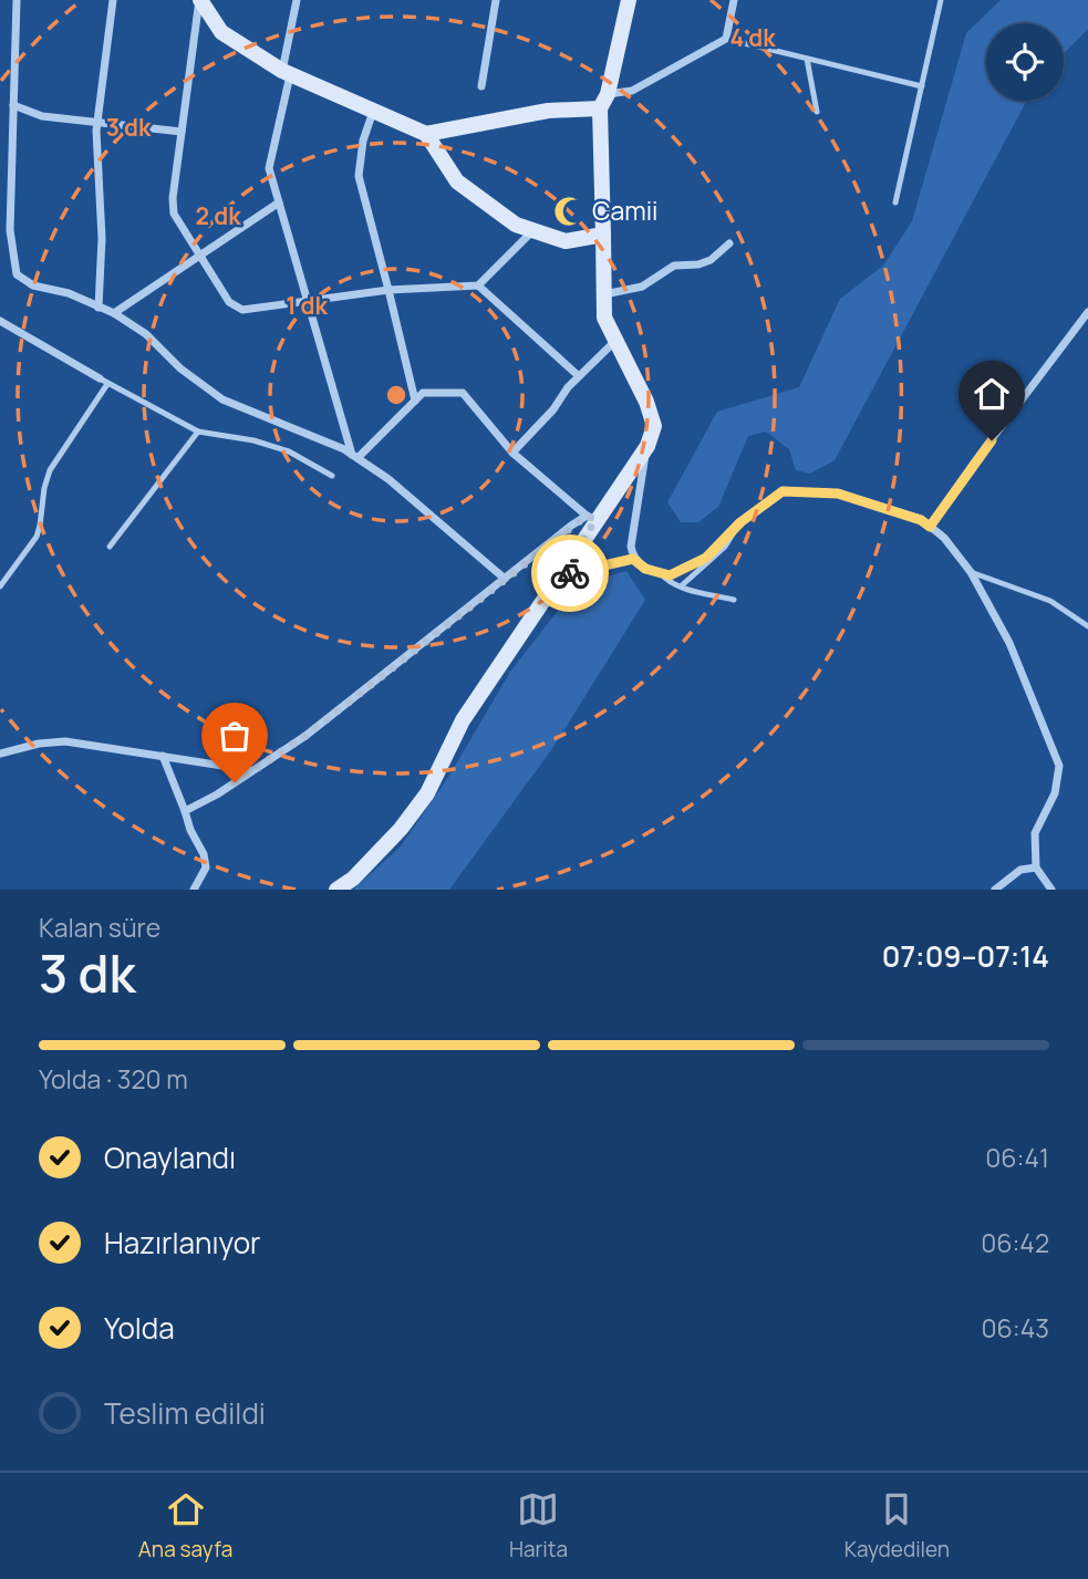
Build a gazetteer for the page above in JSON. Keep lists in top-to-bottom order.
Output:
{
  "places": {
    "mosque": ["Camii"]
  },
  "page": {
    "heading": ["3 dk", "Kalan süre", "07:09–07:14"],
    "bar": "Yolda · 320 m",
    "list": [
      ["Onaylandı", "06:41"],
      ["Hazırlanıyor", "06:42"],
      ["Yolda", "06:43"],
      "Teslim edildi"
    ],
    "tabs": ["Ana sayfa", "Harita", "Kaydedilen"]
  },
  "rings": [
    "4 dk",
    "3 dk",
    "2 dk",
    "1 dk"
  ]
}
